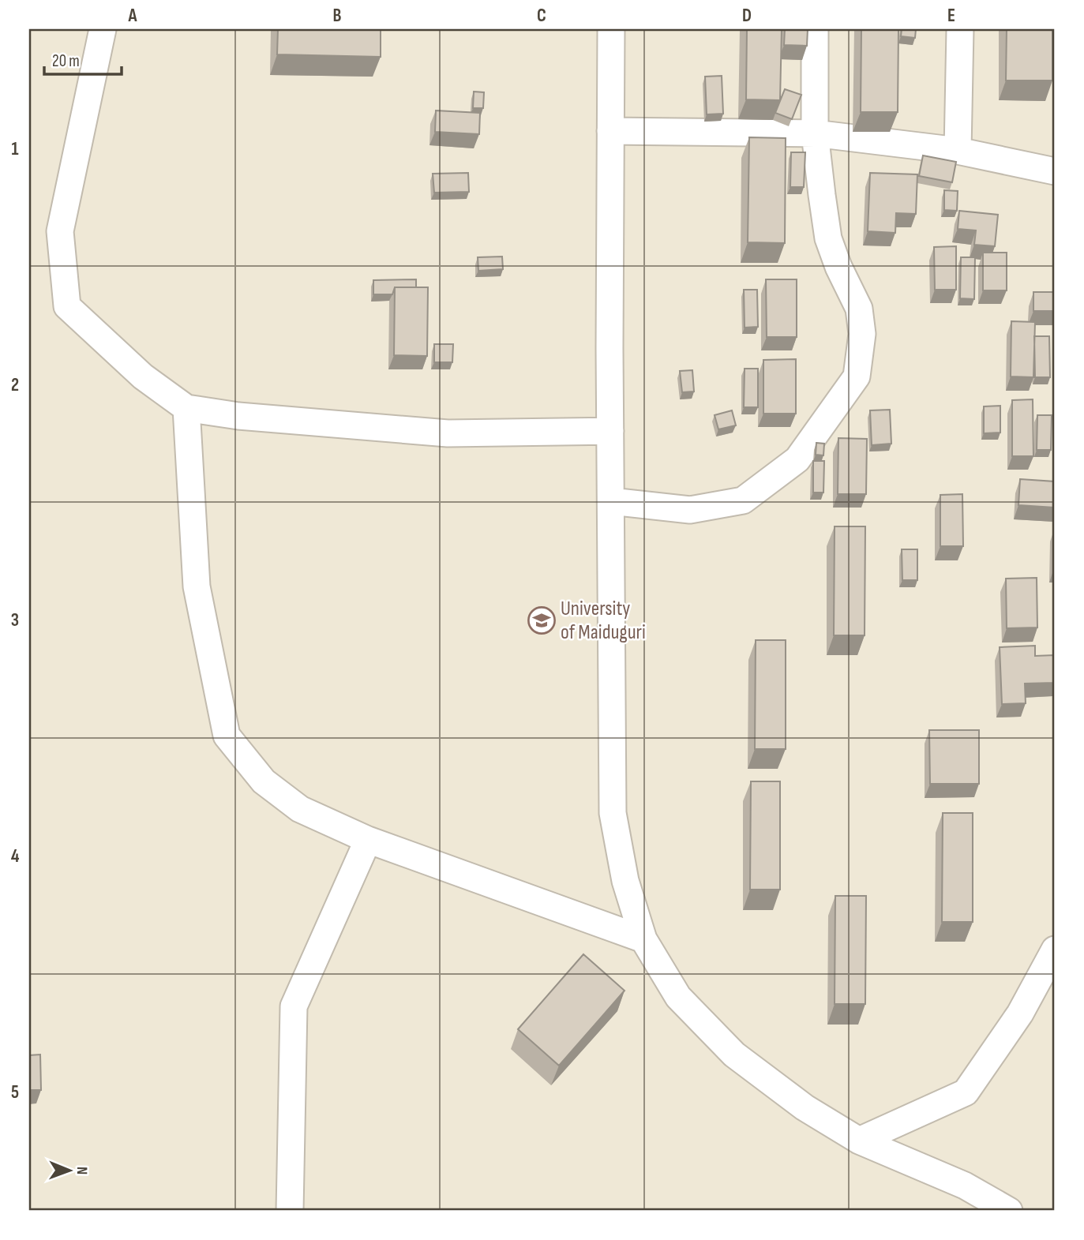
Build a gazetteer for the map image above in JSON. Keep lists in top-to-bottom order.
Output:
{
  "places": {
    "school or university": ["University of Maiduguri"]
  },
  "scale_bar": "20 m",
  "north": "right",
  "grid": {
    "columns": [
      "A",
      "B",
      "C",
      "D",
      "E"
    ],
    "rows": [
      "1",
      "2",
      "3",
      "4",
      "5"
    ]
  }
}
